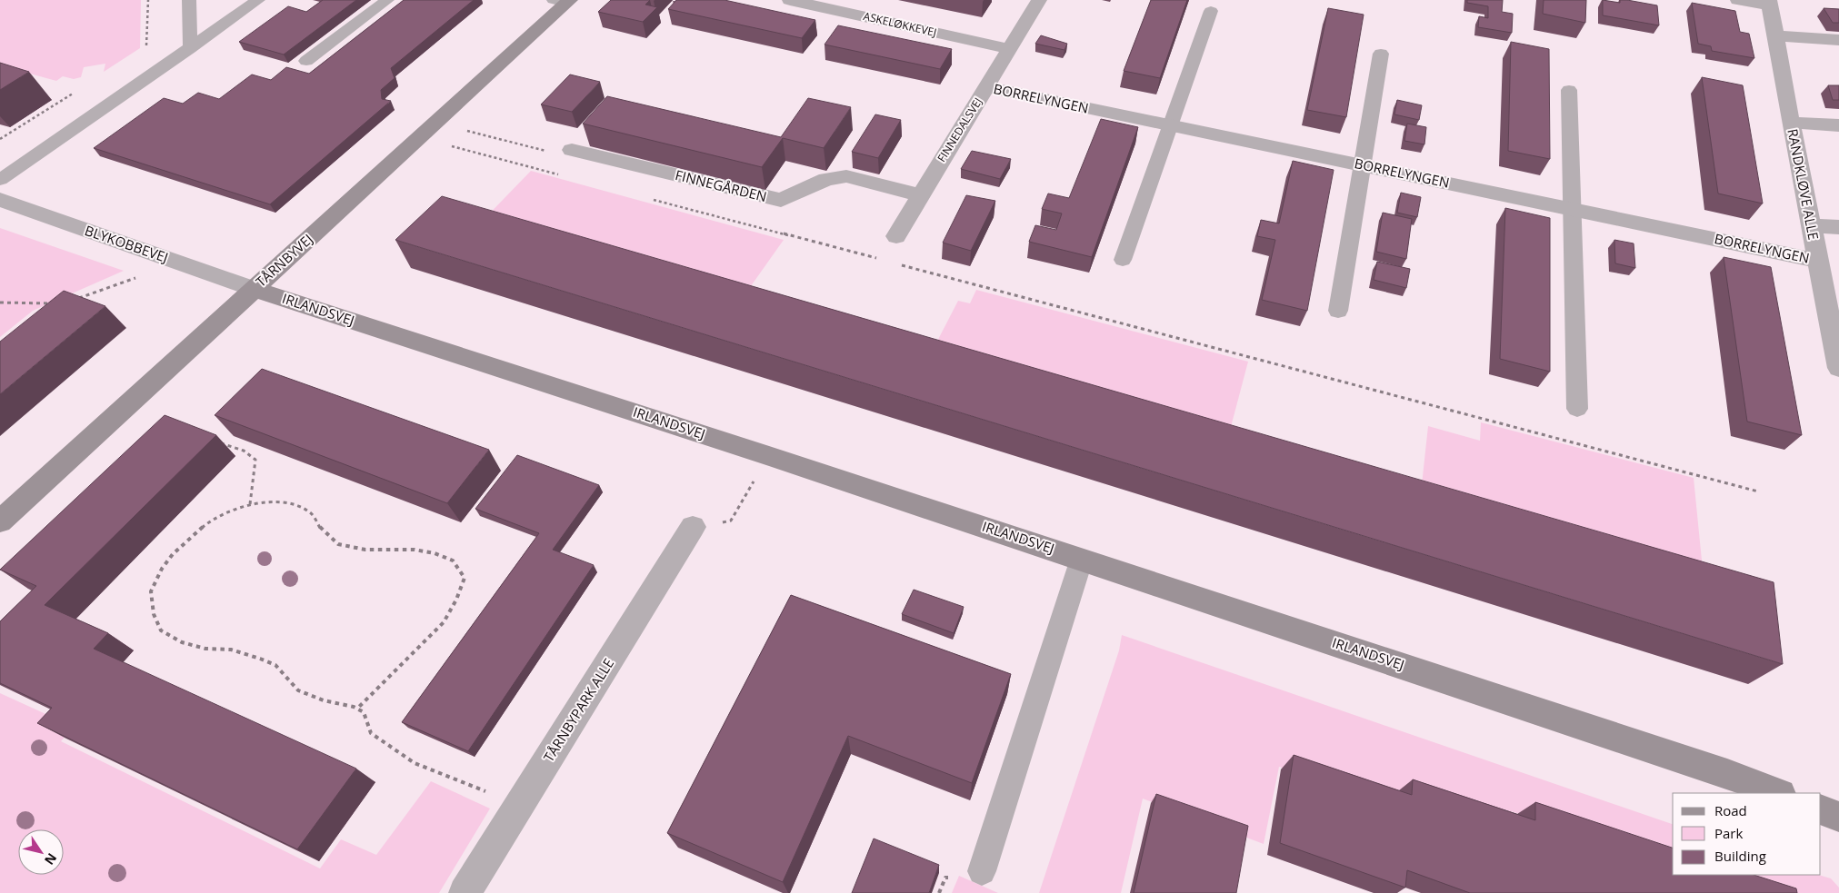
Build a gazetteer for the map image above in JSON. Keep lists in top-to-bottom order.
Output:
{
  "streets": {
    "street": [
      "ASKELØKKEVEJ",
      "BORRELYNGEN",
      "FINNEDALSVEJ",
      "RANDKLØVE ALLE",
      "FINNEGÅRDEN",
      "BLYKOBBEVEJ",
      "TÅRNBYVEJ",
      "IRLANDSVEJ",
      "TÅRNBYPARK ALLE"
    ]
  },
  "crossings": [
    ["ASKELØKKEVEJ", "FINNEDALSVEJ"],
    ["BORRELYNGEN", "FINNEDALSVEJ"],
    ["BORRELYNGEN", "RANDKLØVE ALLE"],
    ["FINNEDALSVEJ", "FINNEGÅRDEN"],
    ["BLYKOBBEVEJ", "TÅRNBYVEJ"],
    ["BLYKOBBEVEJ", "IRLANDSVEJ"],
    ["TÅRNBYVEJ", "IRLANDSVEJ"]
  ],
  "legend": ["Road", "Park", "Building"],
  "north": "bottom right"
}
